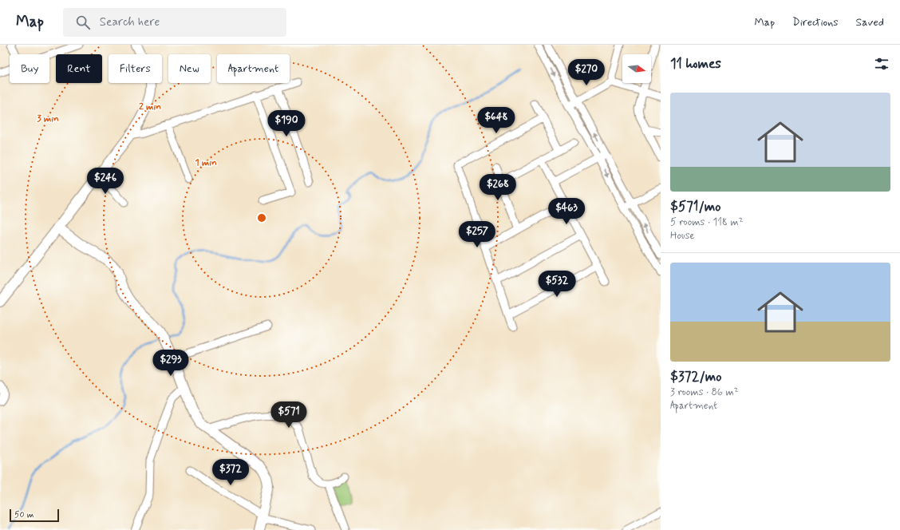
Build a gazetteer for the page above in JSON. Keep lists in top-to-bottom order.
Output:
{
  "scale_bar": "50 m",
  "north": "right",
  "page": {
    "header": "Map",
    "search": "Search here",
    "nav": ["Map", "Directions", "Saved"],
    "heading": "11 homes",
    "chip": [
      "Buy",
      "Rent",
      "Filters",
      "New",
      "Apartment"
    ],
    "price": [
      "$270",
      "$648",
      "$190",
      "$246",
      "$268",
      "$463",
      "$257",
      "$532",
      "$293",
      "$571",
      "$372"
    ],
    "list": [
      {
        "name": "$571/mo",
        "note": "5 rooms · 118 m² · House"
      },
      {
        "name": "$372/mo",
        "note": "3 rooms · 86 m² · Apartment"
      }
    ],
    "scale": "50 m"
  },
  "rings": ["2 min", "3 min", "1 min"]
}
